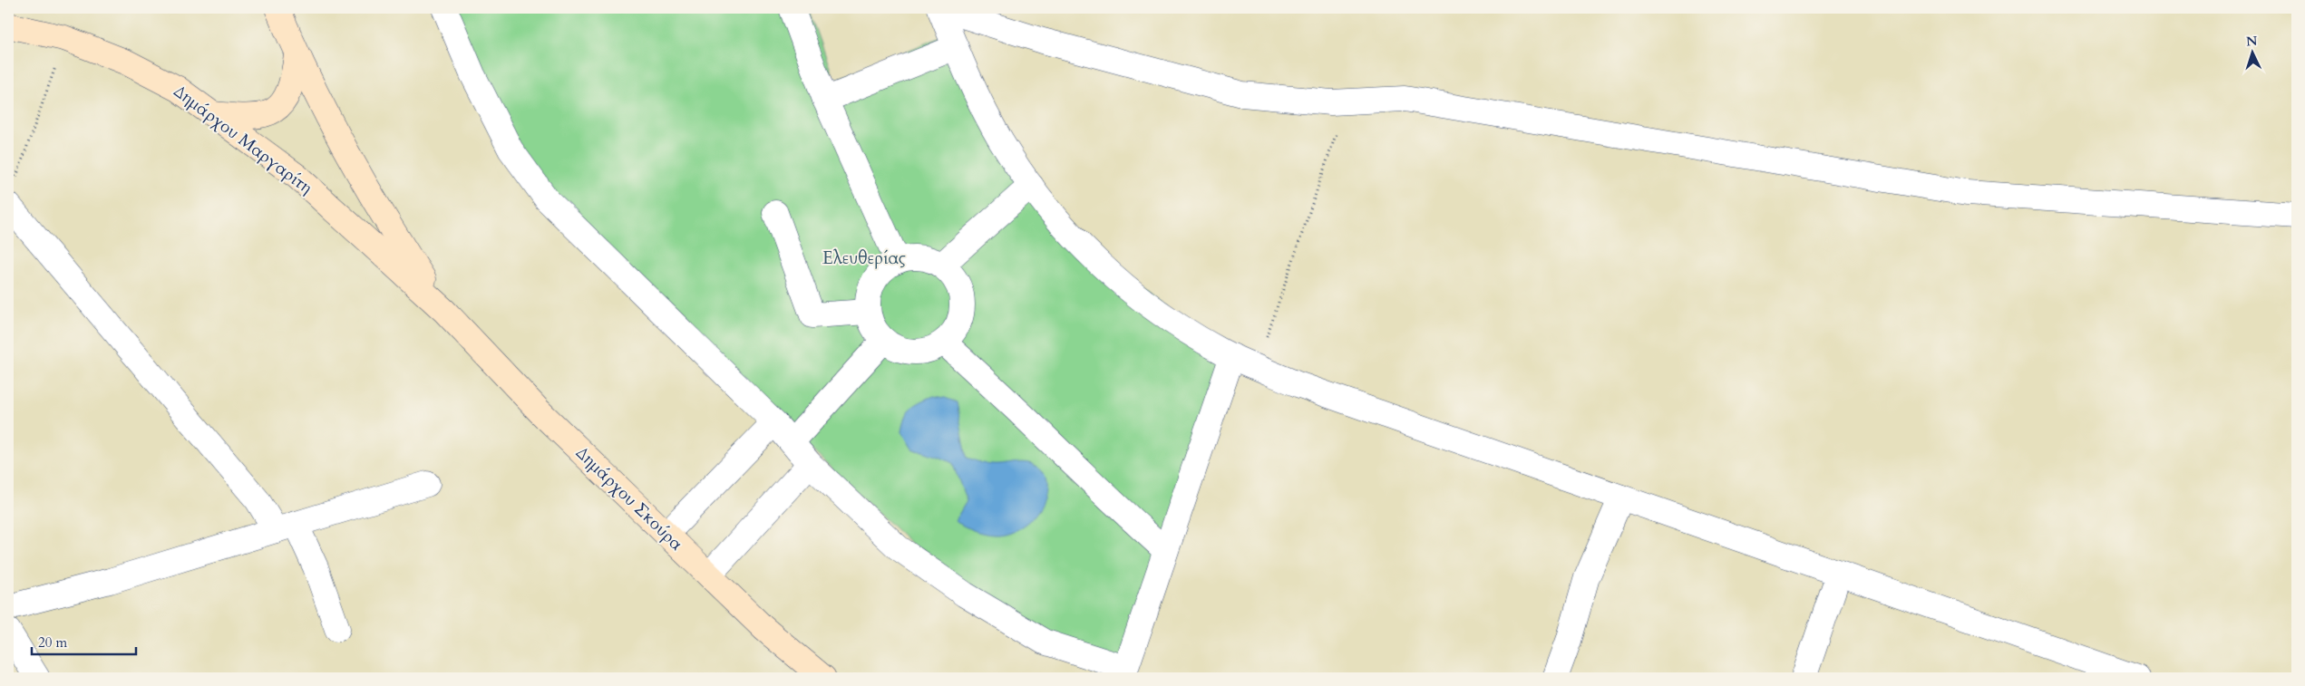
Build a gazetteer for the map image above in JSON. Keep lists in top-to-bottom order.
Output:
{
  "streets": {
    "main road": ["Δημάρχου Μαργαρίτη", "Δημάρχου Σκούρα"]
  },
  "crossings": [
    ["Δημάρχου Μαργαρίτη", "Δημάρχου Σκούρα"]
  ],
  "parks": ["Ελευθερίας"],
  "scale_bar": "20 m",
  "north": "top"
}
